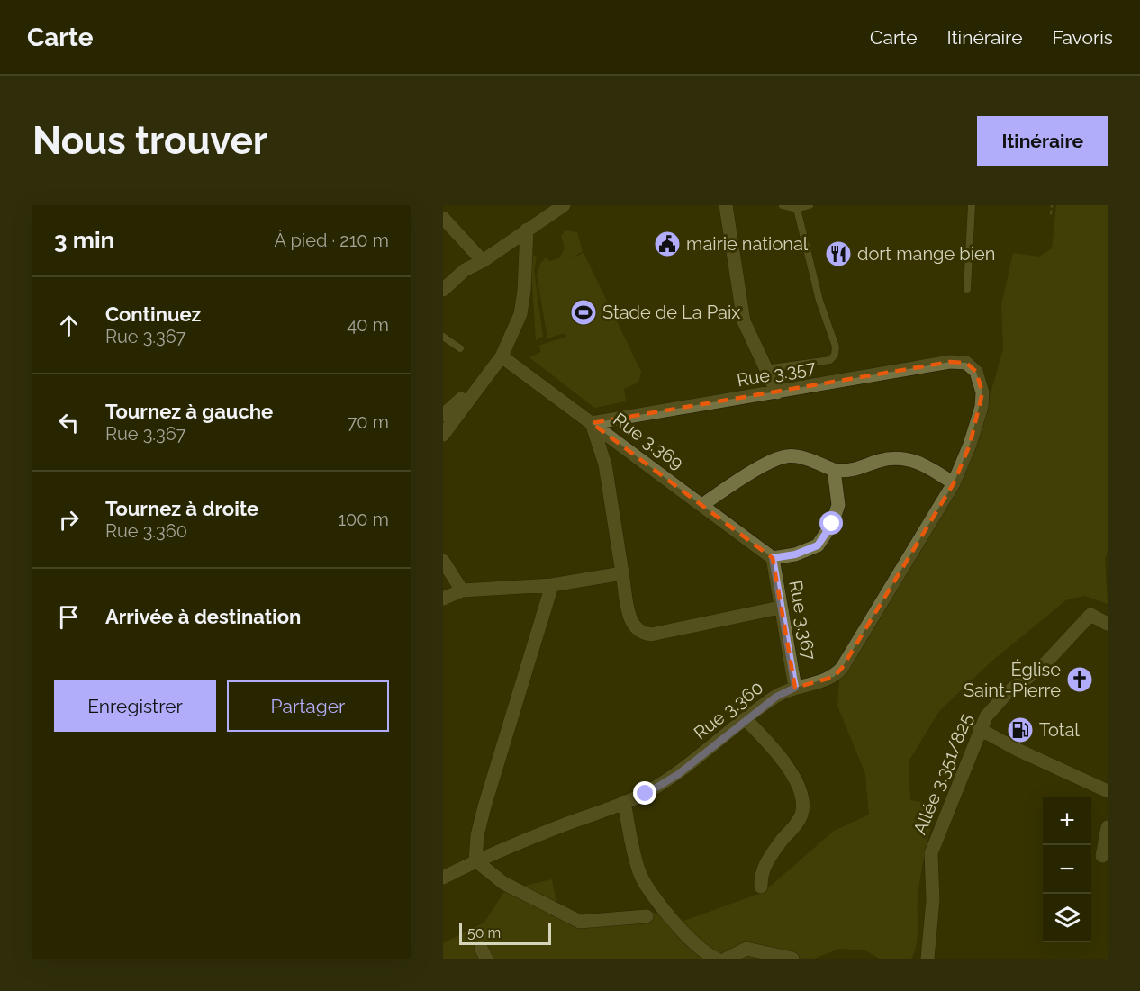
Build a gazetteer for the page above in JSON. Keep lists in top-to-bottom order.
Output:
{
  "streets": {
    "street": [
      "Rue 3.357",
      "Rue 3.369",
      "Rue 3.367",
      "Rue 3.360",
      "Allée 3.351/825"
    ]
  },
  "crossings": [
    ["Rue 3.357", "Rue 3.369"],
    ["Rue 3.357", "Rue 3.360"],
    ["Rue 3.369", "Rue 3.367"],
    ["Rue 3.367", "Rue 3.360"]
  ],
  "places": {
    "public building": ["mairie national"],
    "restaurant": ["dort mange bien"],
    "sports": ["Stade de La Paix"],
    "church": ["Église Saint-Pierre"],
    "fuel station": ["Total"]
  },
  "scale_bar": "50 m",
  "page": {
    "header": "Carte",
    "nav": ["Carte", "Itinéraire", "Favoris"],
    "buttons": [
      "Itinéraire",
      ["Enregistrer", "Partager"]
    ],
    "title": "Nous trouver",
    "heading": ["3 min", "À pied · 210 m"],
    "list": [
      ["Continuez", "Rue 3.367", "40 m"],
      ["Tournez à gauche", "Rue 3.367", "70 m"],
      ["Tournez à droite", "Rue 3.360", "100 m"],
      "Arrivée à destination"
    ],
    "map_buttons": ["+", "−"],
    "scale": "50 m"
  }
}
